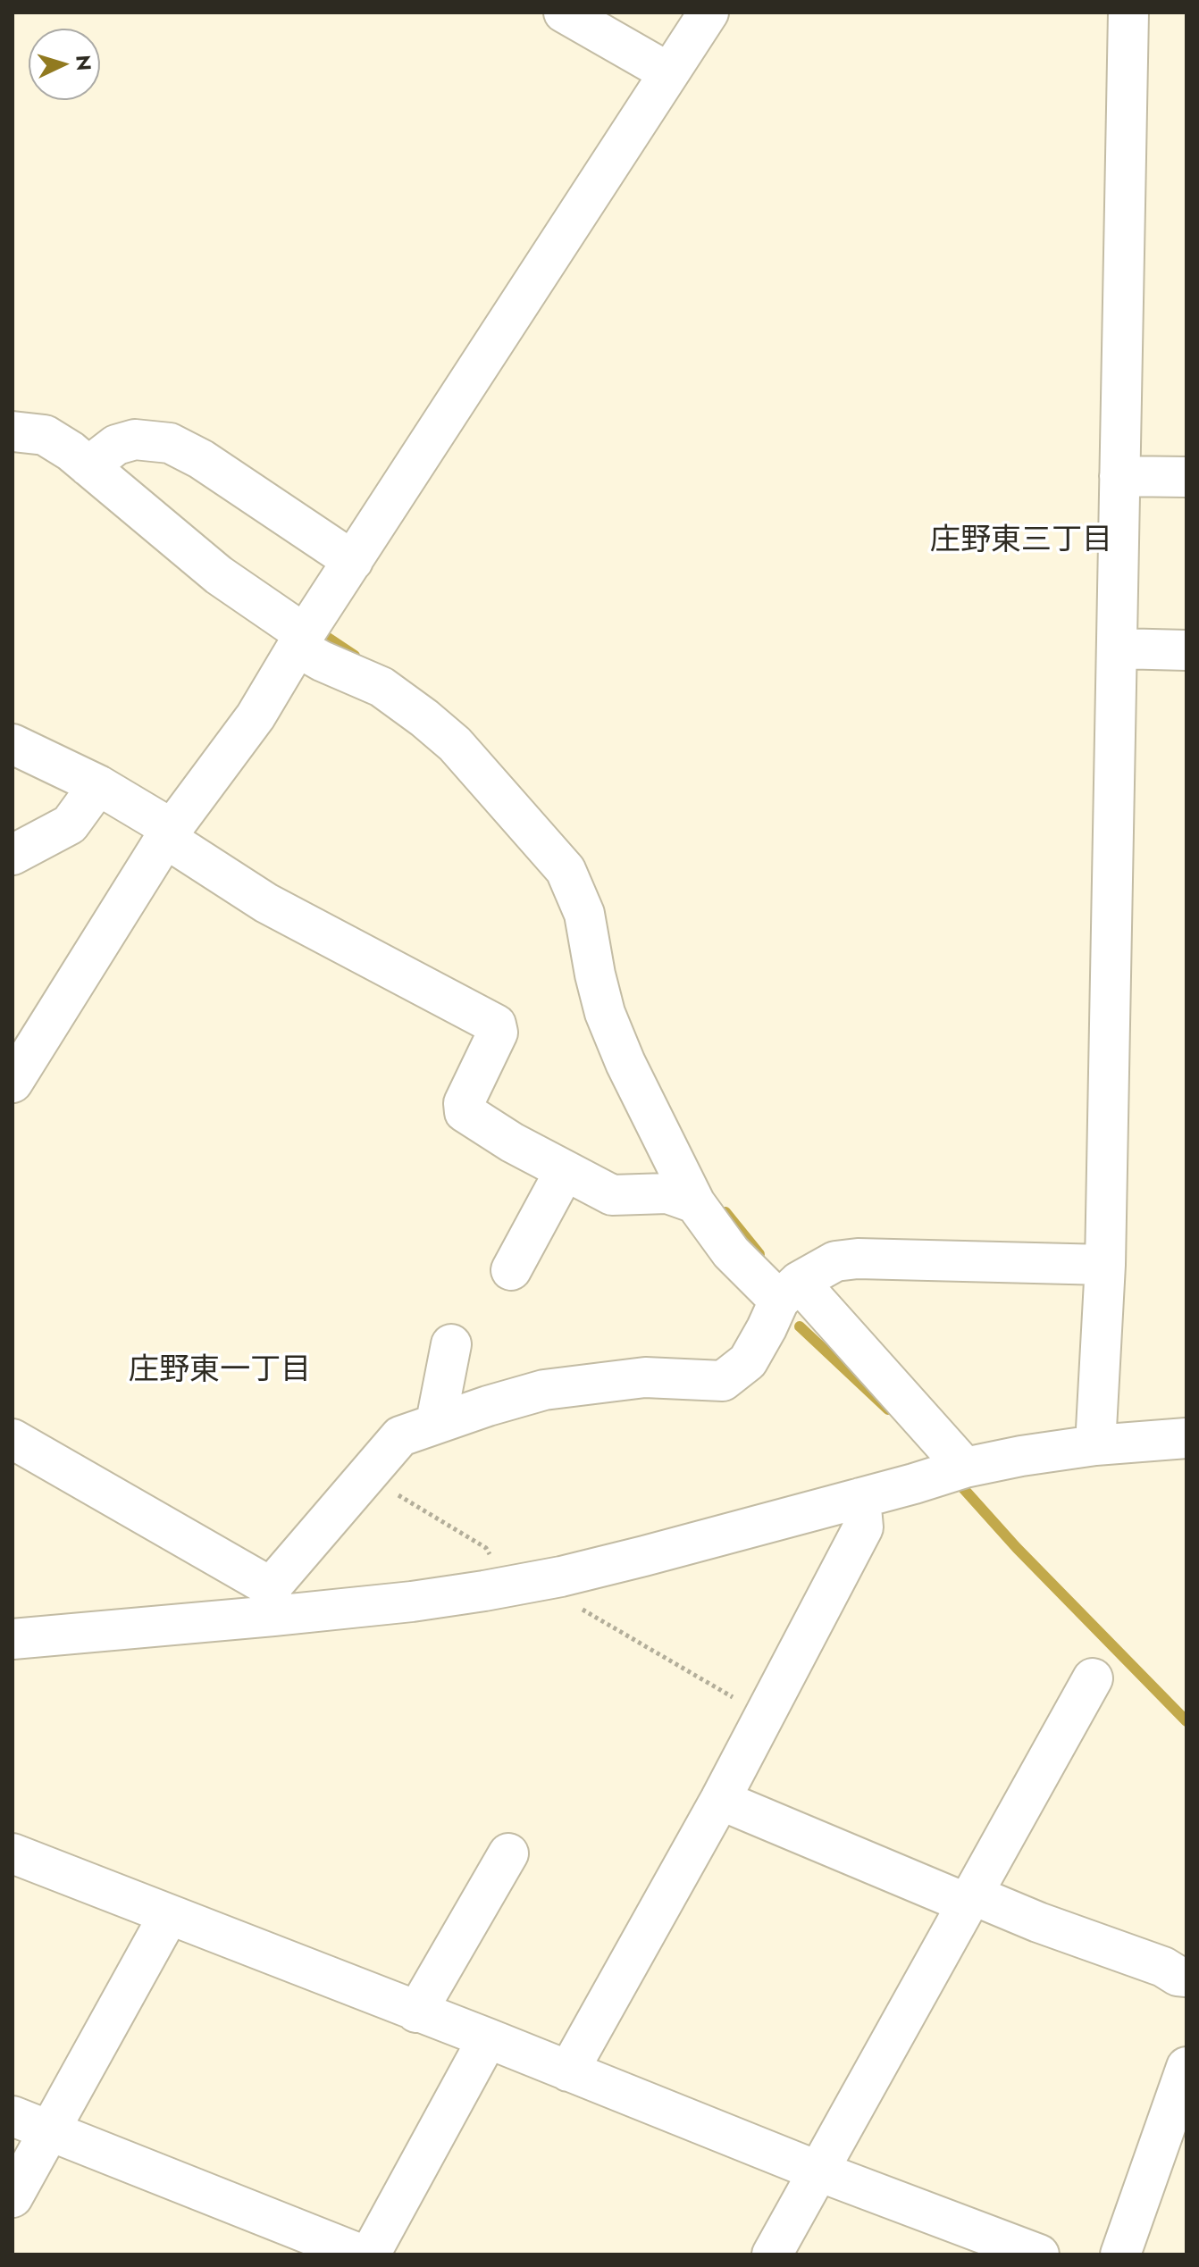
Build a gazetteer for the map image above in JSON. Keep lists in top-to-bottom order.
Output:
{
  "districts": ["庄野東三丁目", "庄野東一丁目"],
  "north": "right"
}
